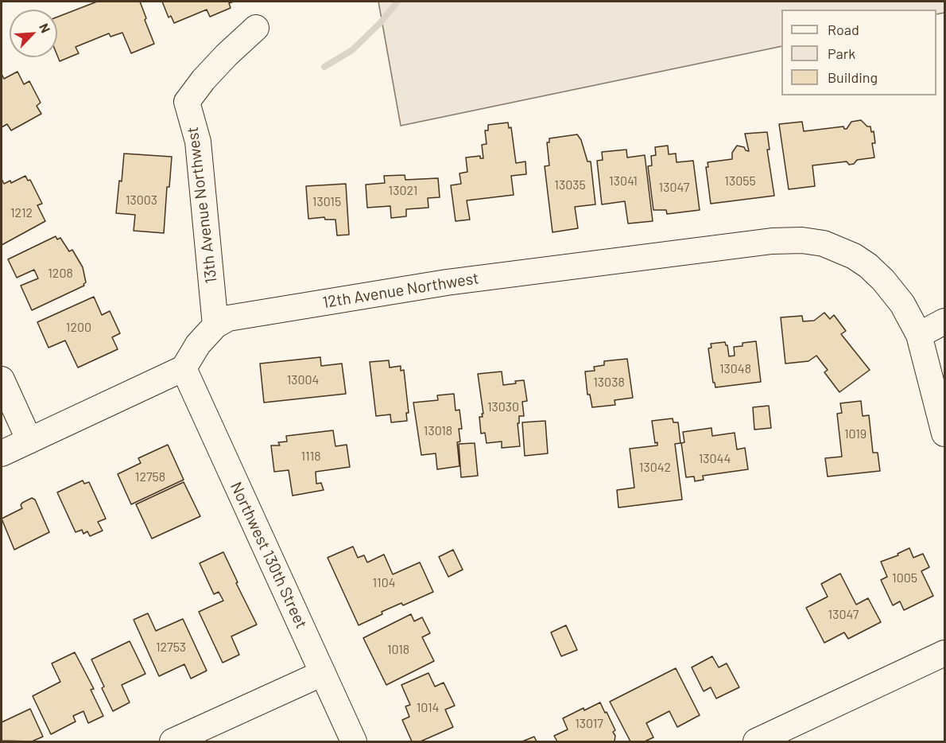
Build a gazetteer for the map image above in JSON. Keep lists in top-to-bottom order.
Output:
{
  "streets": {
    "street": ["13th Avenue Northwest", "12th Avenue Northwest", "Northwest 130th Street"]
  },
  "crossings": [
    ["13th Avenue Northwest", "12th Avenue Northwest"],
    ["12th Avenue Northwest", "Northwest 130th Street"]
  ],
  "house_numbers": [
    "13041",
    "13055",
    "13035",
    "13047",
    "13021",
    "13003",
    "13015",
    "1212",
    "1208",
    "1200",
    "13048",
    "13004",
    "13038",
    "13030",
    "13018",
    "1019",
    "1118",
    "13044",
    "13042",
    "12758",
    "1005",
    "1104",
    "13047",
    "12753",
    "1018",
    "1014",
    "13017"
  ],
  "legend": ["Road", "Park", "Building"],
  "north": "top right"
}
